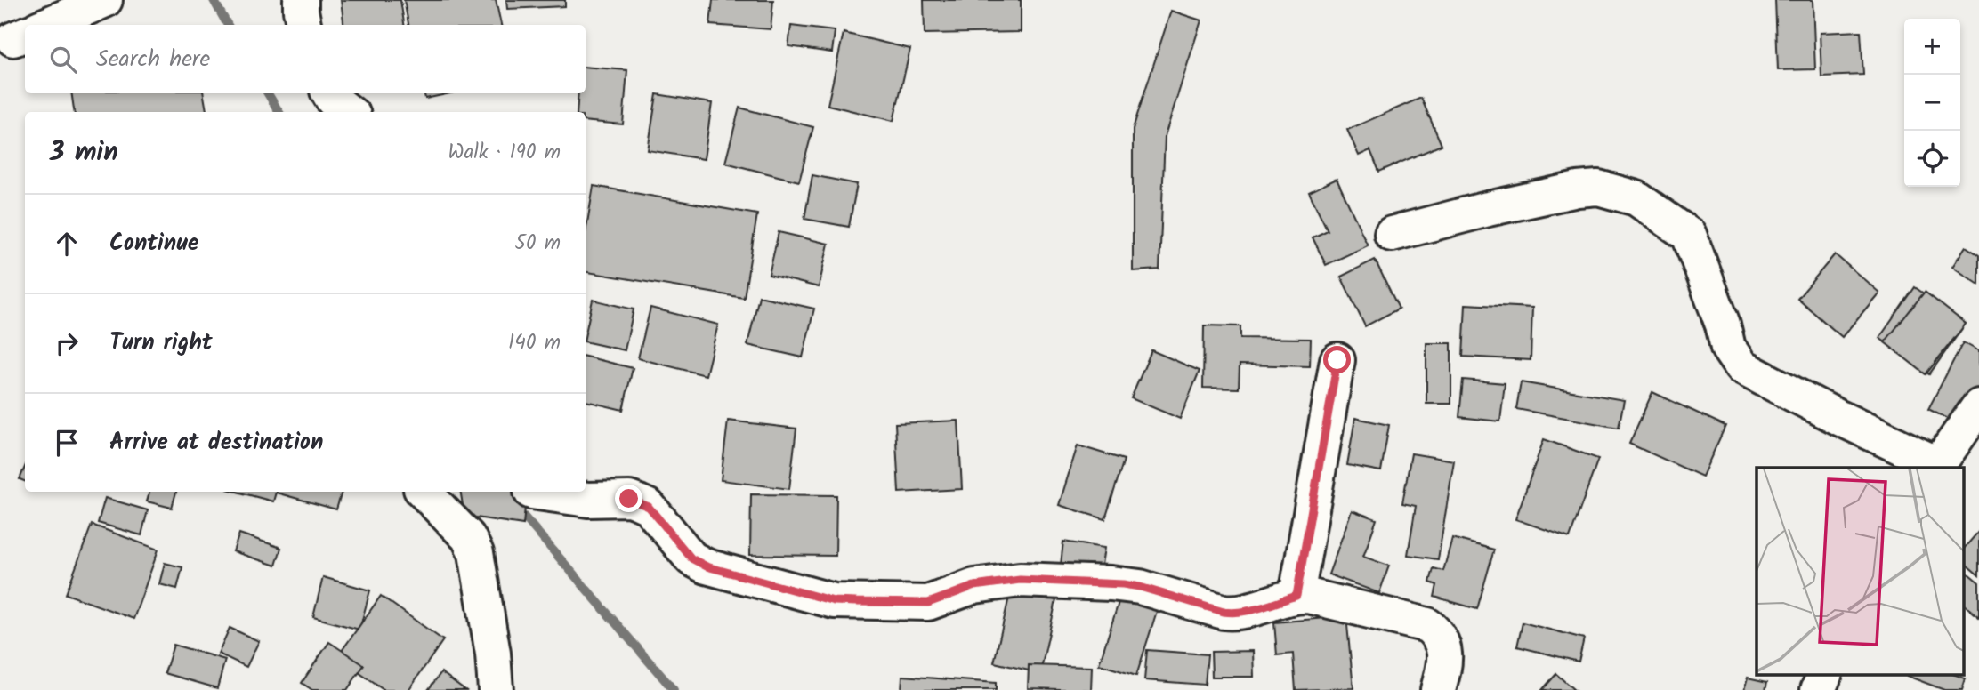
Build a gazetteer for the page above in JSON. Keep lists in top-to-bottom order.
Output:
{
  "page": {
    "map_buttons": ["+", "−"],
    "search": "Search here",
    "heading": ["3 min", "Walk · 190 m"],
    "list": [
      ["Continue", "50 m"],
      ["Turn right", "140 m"],
      "Arrive at destination"
    ]
  }
}
